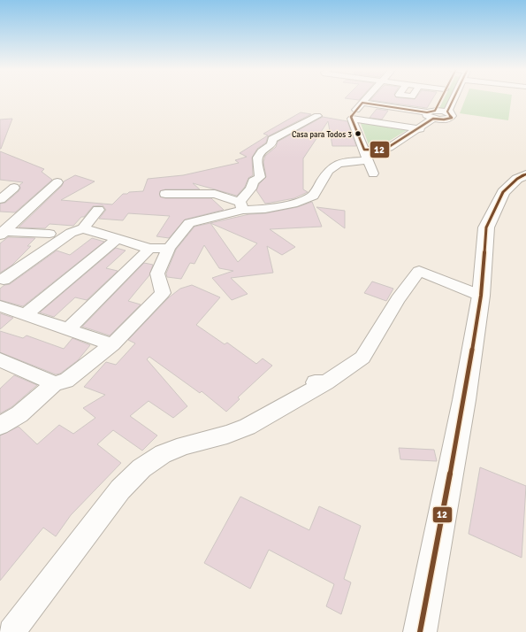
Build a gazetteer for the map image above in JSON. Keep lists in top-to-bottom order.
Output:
{
  "places": ["Casa para Todos 3"],
  "lines": ["transit line 12"]
}
